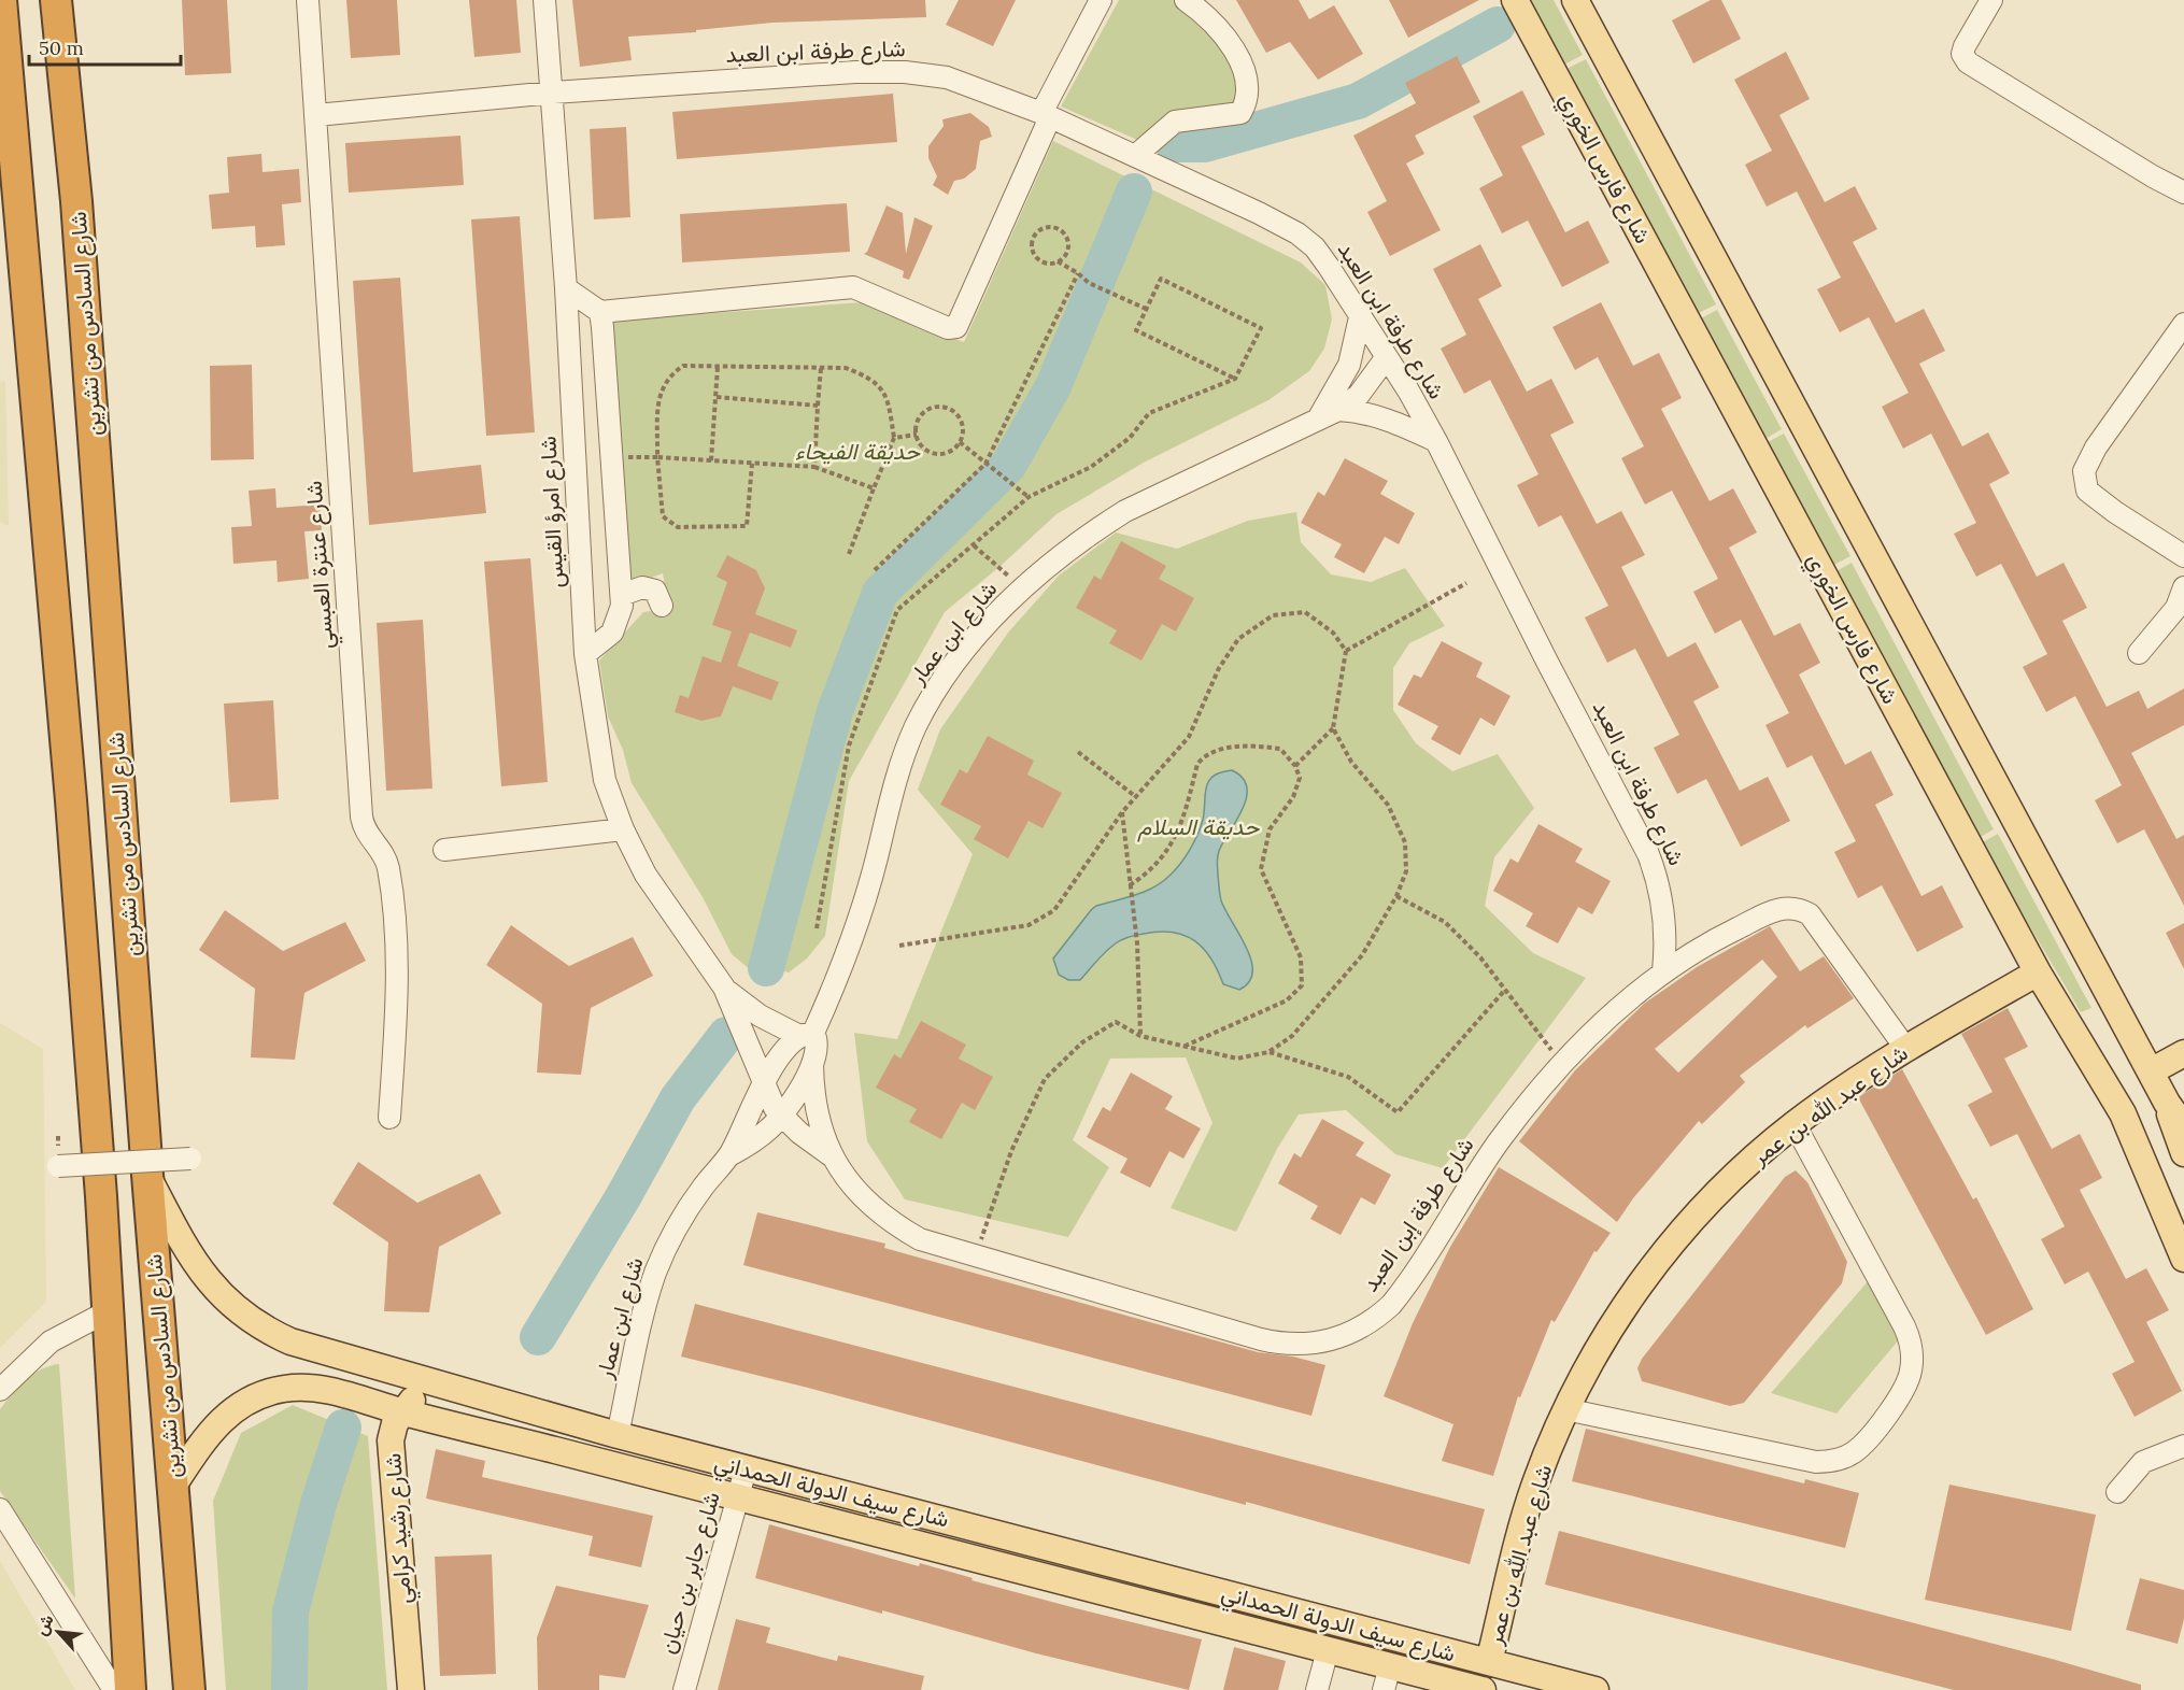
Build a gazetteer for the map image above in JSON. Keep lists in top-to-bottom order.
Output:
{
  "streets": {
    "highway": ["شارع السادس من تشرين"],
    "main road": [
      "شارع فارس الخوري",
      "شارع عبد الله بن عمر",
      "شارع سيف الدولة الحمداني",
      "شارع رشيد كرامي"
    ],
    "street": [
      "شارع طرفة ابن العبد",
      "شارع امرؤ القيس",
      "شارع عنترة العبسي",
      "شارع ابن عمار",
      "شارع طرفة إبن العبد",
      "شارع جابر بن حيان"
    ]
  },
  "crossings": [
    ["شارع طرفة ابن العبد", "شارع امرؤ القيس"],
    ["شارع طرفة ابن العبد", "شارع عنترة العبسي"],
    ["شارع طرفة ابن العبد", "شارع ابن عمار"],
    ["شارع طرفة ابن العبد", "شارع طرفة إبن العبد"],
    ["شارع فارس الخوري", "شارع عبد الله بن عمر"],
    ["شارع السادس من تشرين", "شارع سيف الدولة الحمداني"],
    ["شارع امرؤ القيس", "شارع طرفة إبن العبد"],
    ["شارع ابن عمار", "شارع طرفة إبن العبد"],
    ["شارع ابن عمار", "شارع سيف الدولة الحمداني"],
    ["شارع عبد الله بن عمر", "شارع طرفة إبن العبد"],
    ["شارع عبد الله بن عمر", "شارع سيف الدولة الحمداني"],
    ["شارع سيف الدولة الحمداني", "شارع رشيد كرامي"],
    ["شارع سيف الدولة الحمداني", "شارع جابر بن حيان"]
  ],
  "parks": ["حديقة الفيحاء", "حديقة السلام"],
  "scale_bar": "50 m",
  "north": "top left"
}
